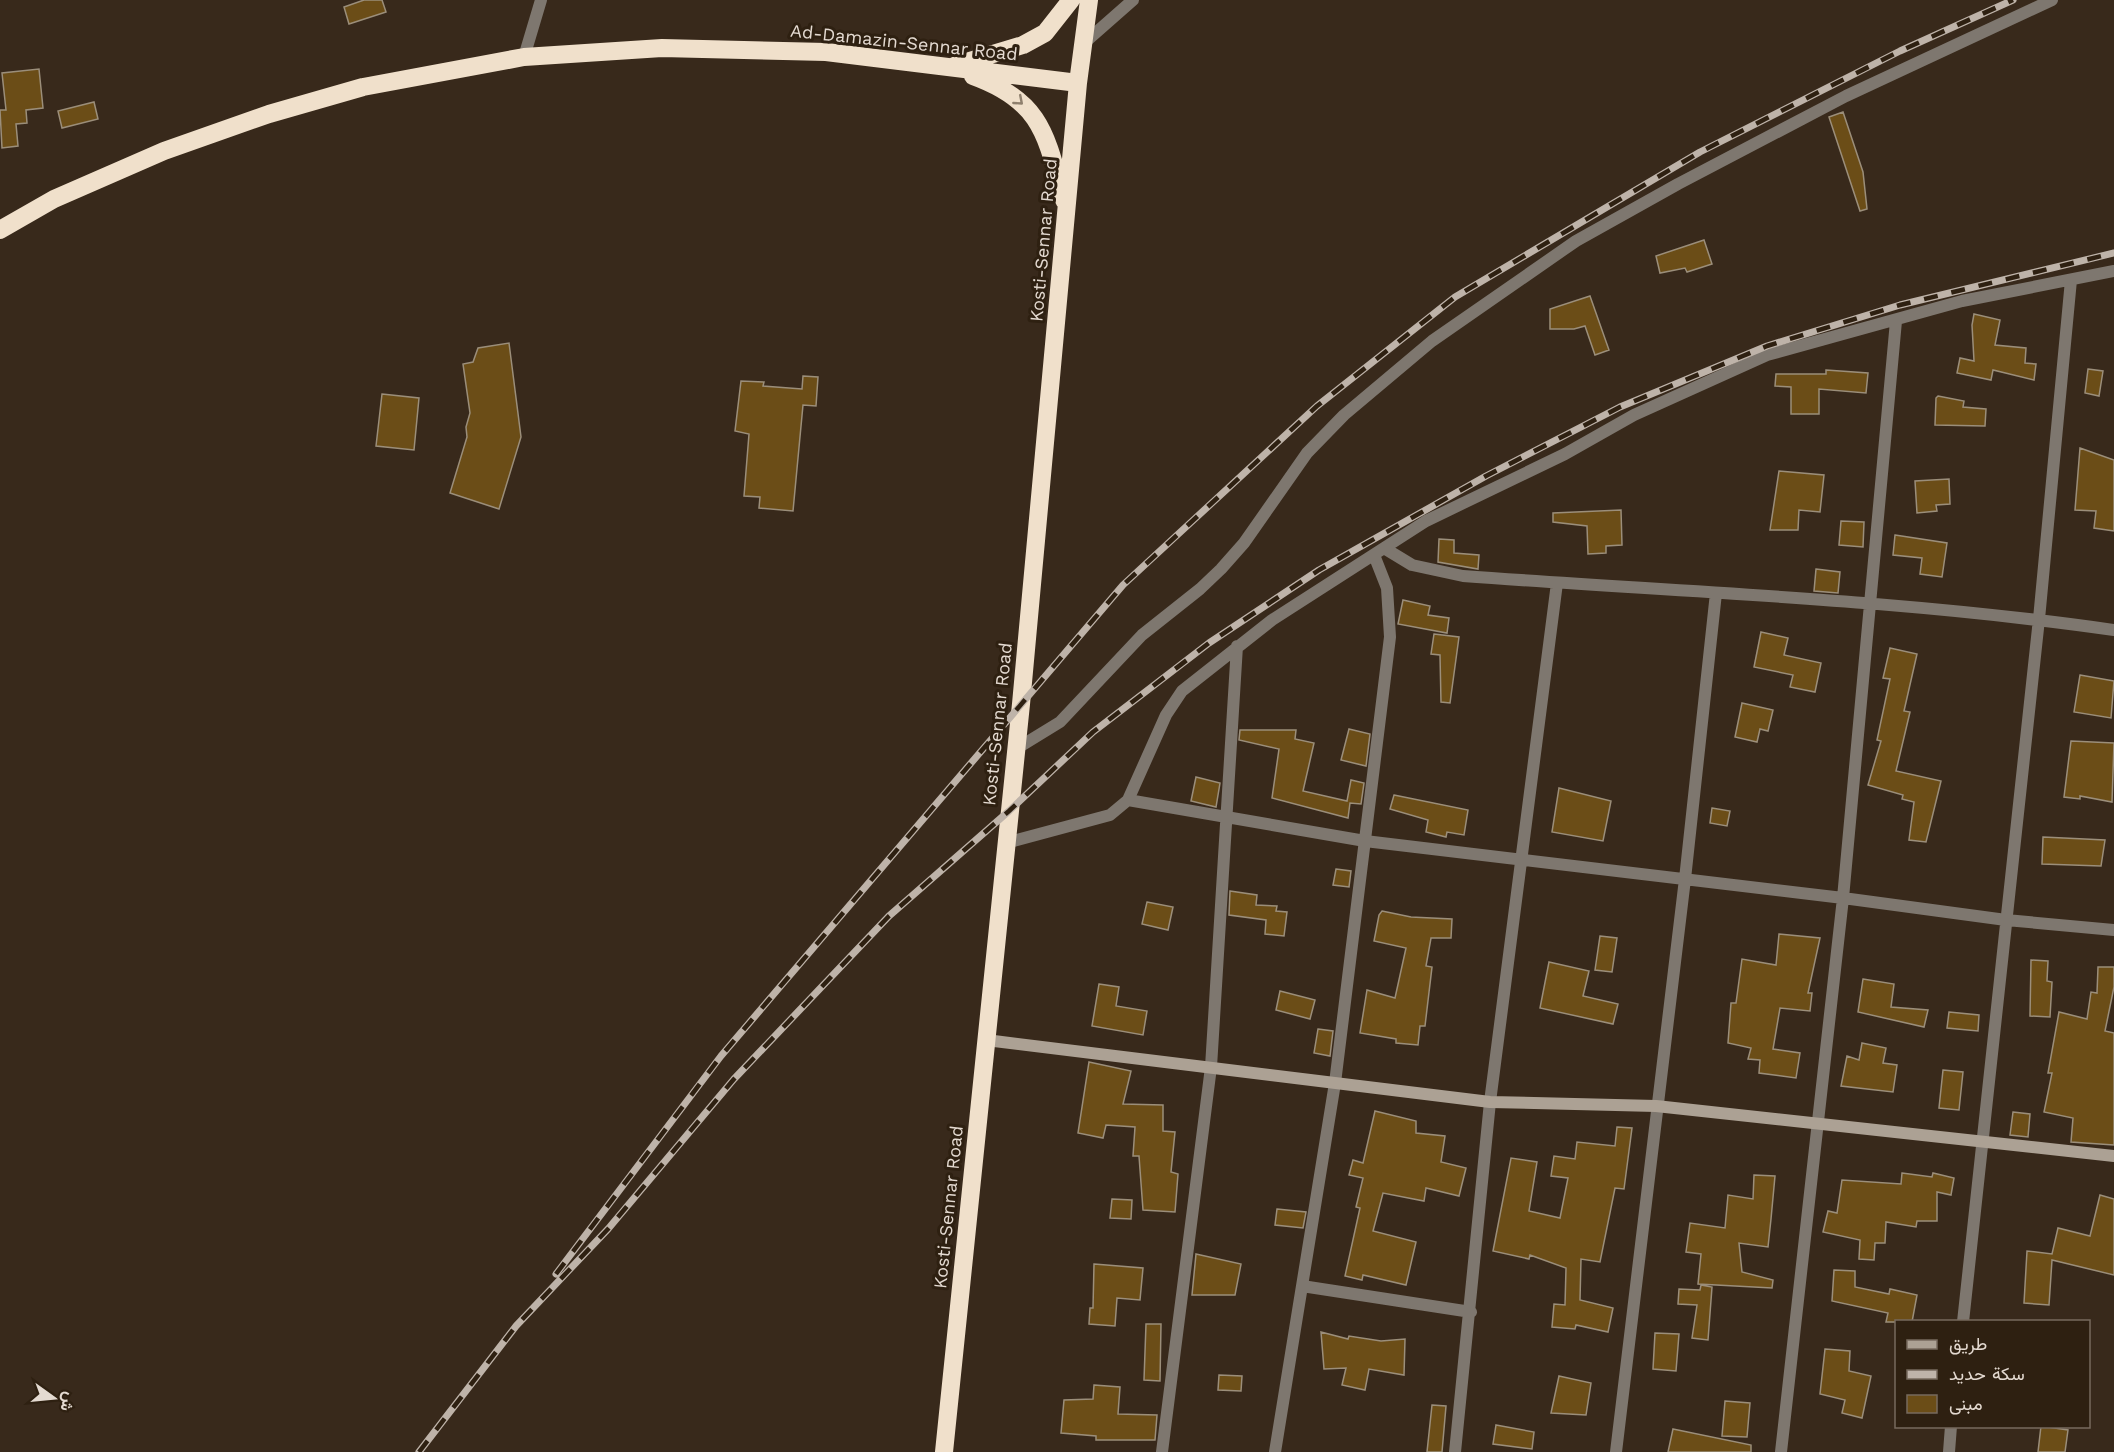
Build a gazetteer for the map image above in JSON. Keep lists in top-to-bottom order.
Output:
{
  "streets": {
    "highway": ["Ad-Damazin-Sennar Road", "Kosti-Sennar Road"]
  },
  "crossings": [
    ["Ad-Damazin-Sennar Road", "Kosti-Sennar Road"]
  ],
  "legend": ["طريق", "سكة حديد", "مبنى"],
  "north": "right"
}
